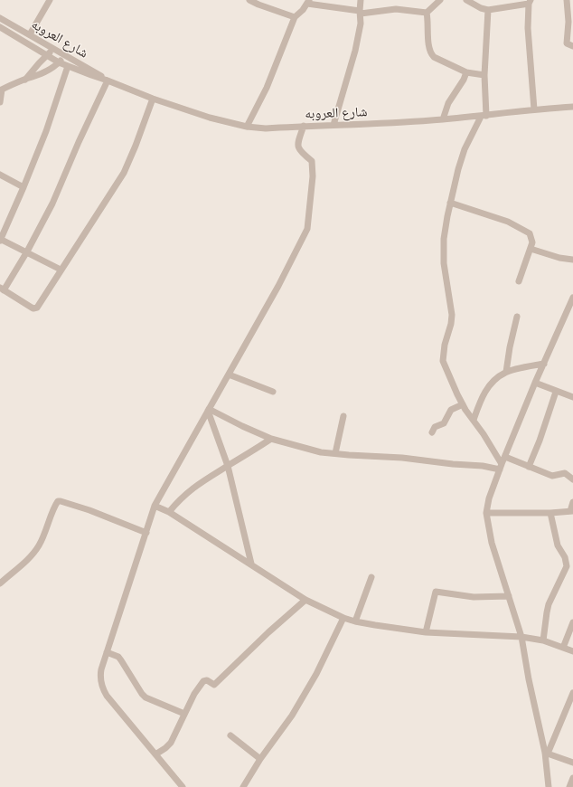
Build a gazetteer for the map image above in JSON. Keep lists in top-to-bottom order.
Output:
{
  "streets": {
    "street": ["شارع العروبه"]
  }
}
